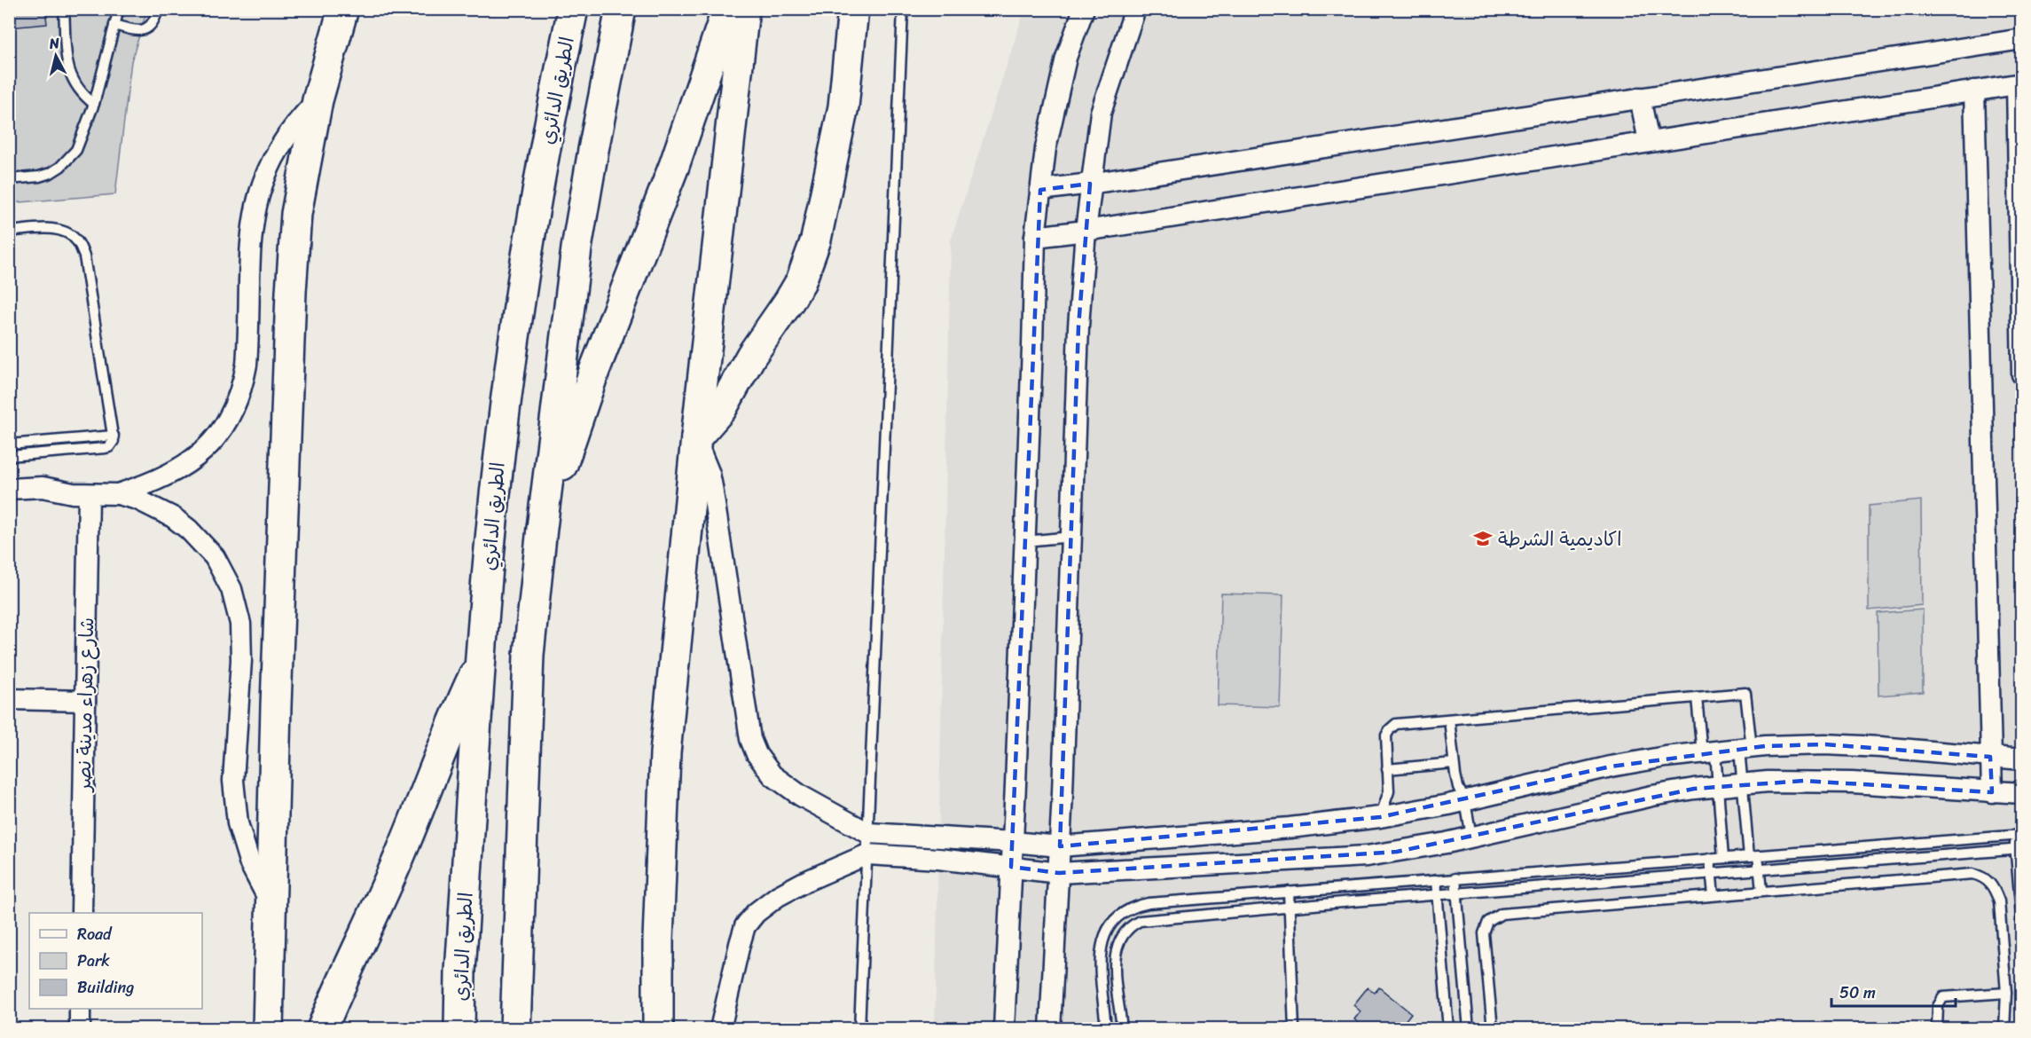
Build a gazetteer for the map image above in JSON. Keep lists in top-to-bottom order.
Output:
{
  "streets": {
    "highway": ["الطريق الدائري"],
    "street": ["شارع زهراء مدينة نصر"]
  },
  "places": {
    "school or university": ["اكاديمية الشرطة"]
  },
  "legend": ["Road", "Park", "Building"],
  "scale_bar": "50 m",
  "north": "top"
}
